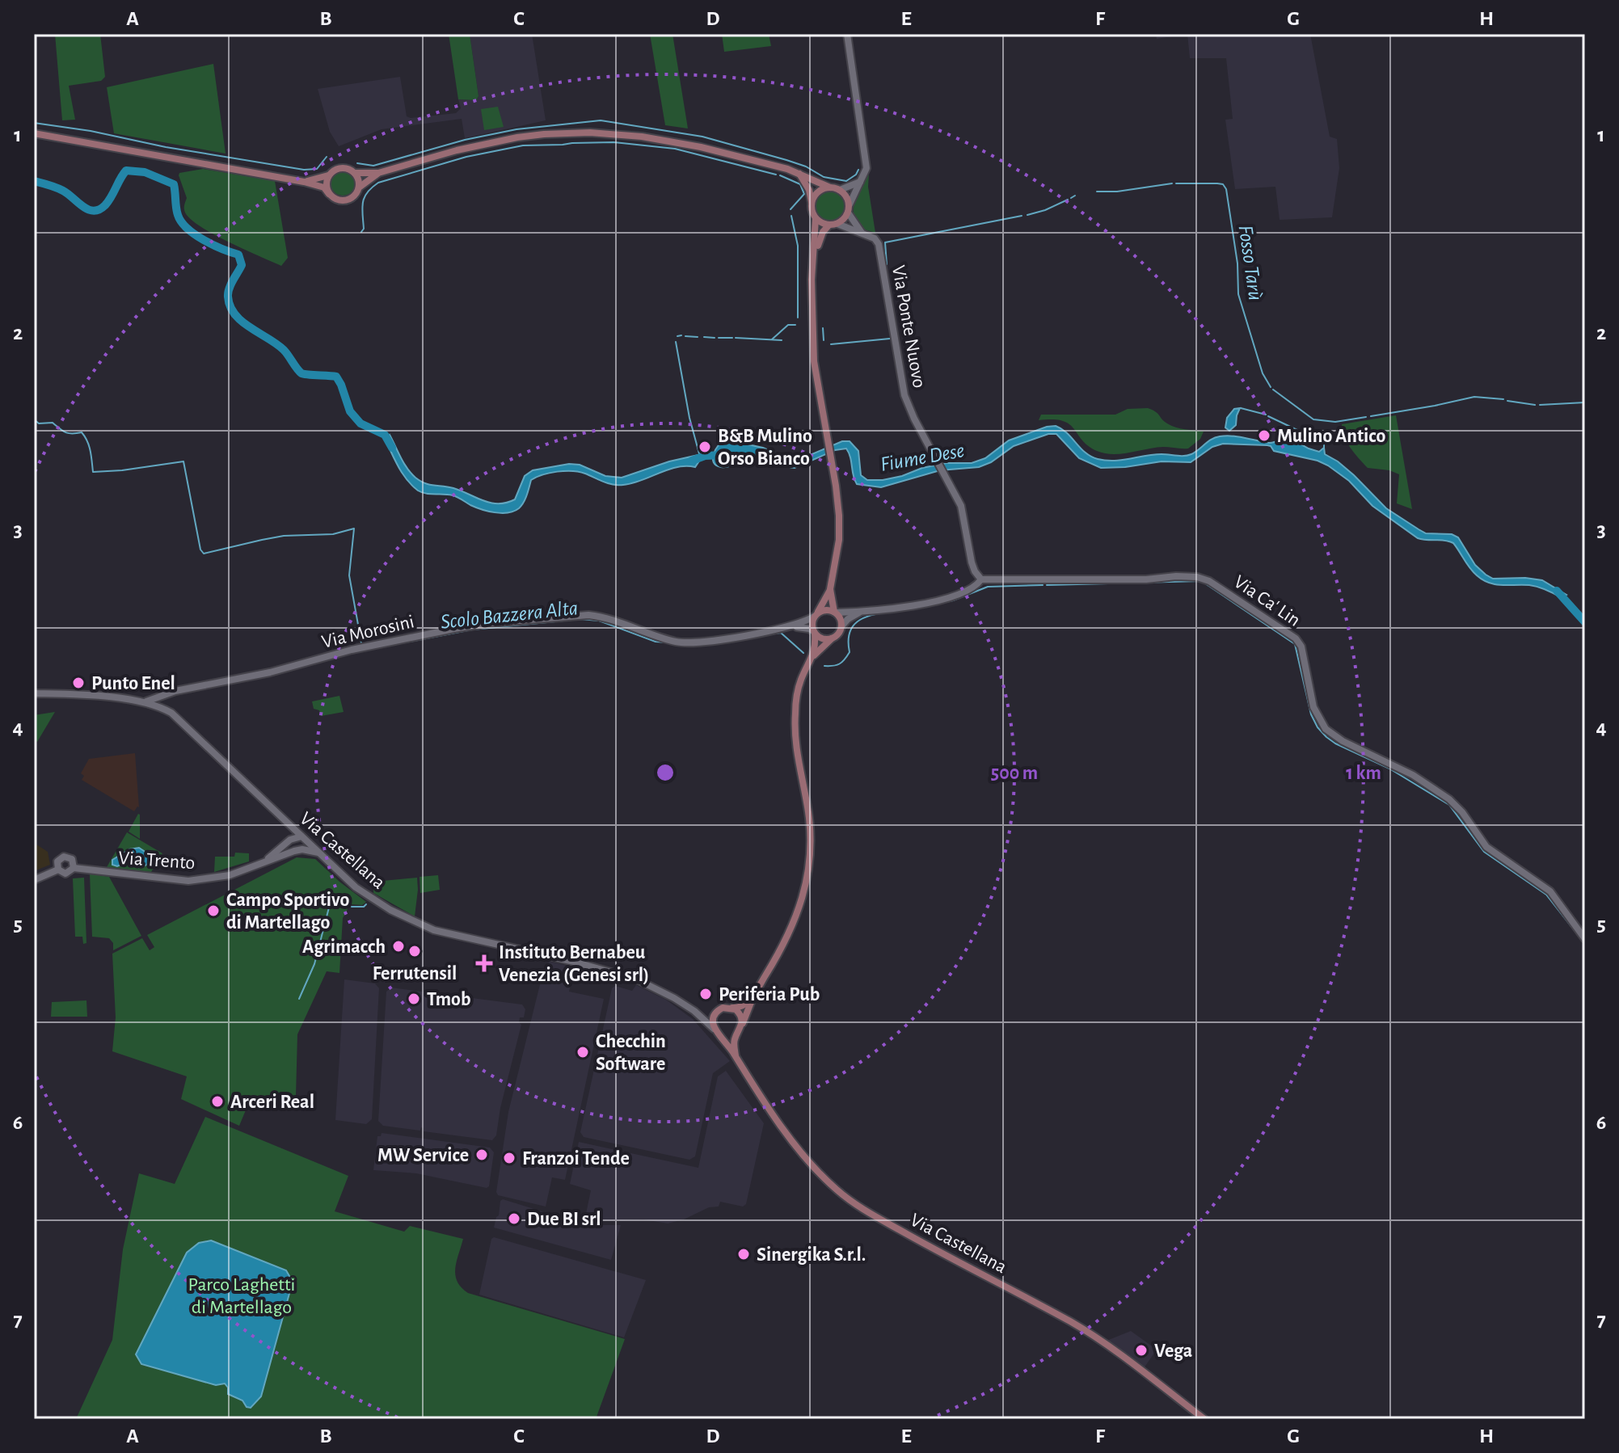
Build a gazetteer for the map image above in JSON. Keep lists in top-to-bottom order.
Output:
{
  "streets": {
    "main road": ["Via Castellana"],
    "street": [
      "Via Ponte Nuovo",
      "Via Ca' Lin",
      "Via Morosini",
      "Via Trento"
    ]
  },
  "crossings": [
    ["Via Ponte Nuovo", "Via Ca' Lin"],
    ["Via Morosini", "Via Castellana"]
  ],
  "water": ["Fosso Tarù", "Fiume Dese", "Scolo Bazzera Alta"],
  "parks": ["Parco Laghetti di Martellago"],
  "places": {
    "other": [
      "Mulino Antico",
      "B&B Mulino Orso Bianco",
      "Punto Enel",
      "Campo Sportivo di Martellago",
      "Agrimacch",
      "Ferrutensil",
      "Periferia Pub",
      "Tmob",
      "Checchin Software",
      "Arceri Real",
      "MW Service",
      "Franzoi Tende",
      "Due BI srl",
      "Sinergika S.r.l.",
      "Vega"
    ],
    "health": ["Instituto Bernabeu Venezia (Genesi srl)"]
  },
  "grid": {
    "columns": [
      "A",
      "B",
      "C",
      "D",
      "E",
      "F",
      "G",
      "H"
    ],
    "rows": [
      "1",
      "2",
      "3",
      "4",
      "5",
      "6",
      "7"
    ]
  },
  "rings": ["500 m", "1 km"]
}
